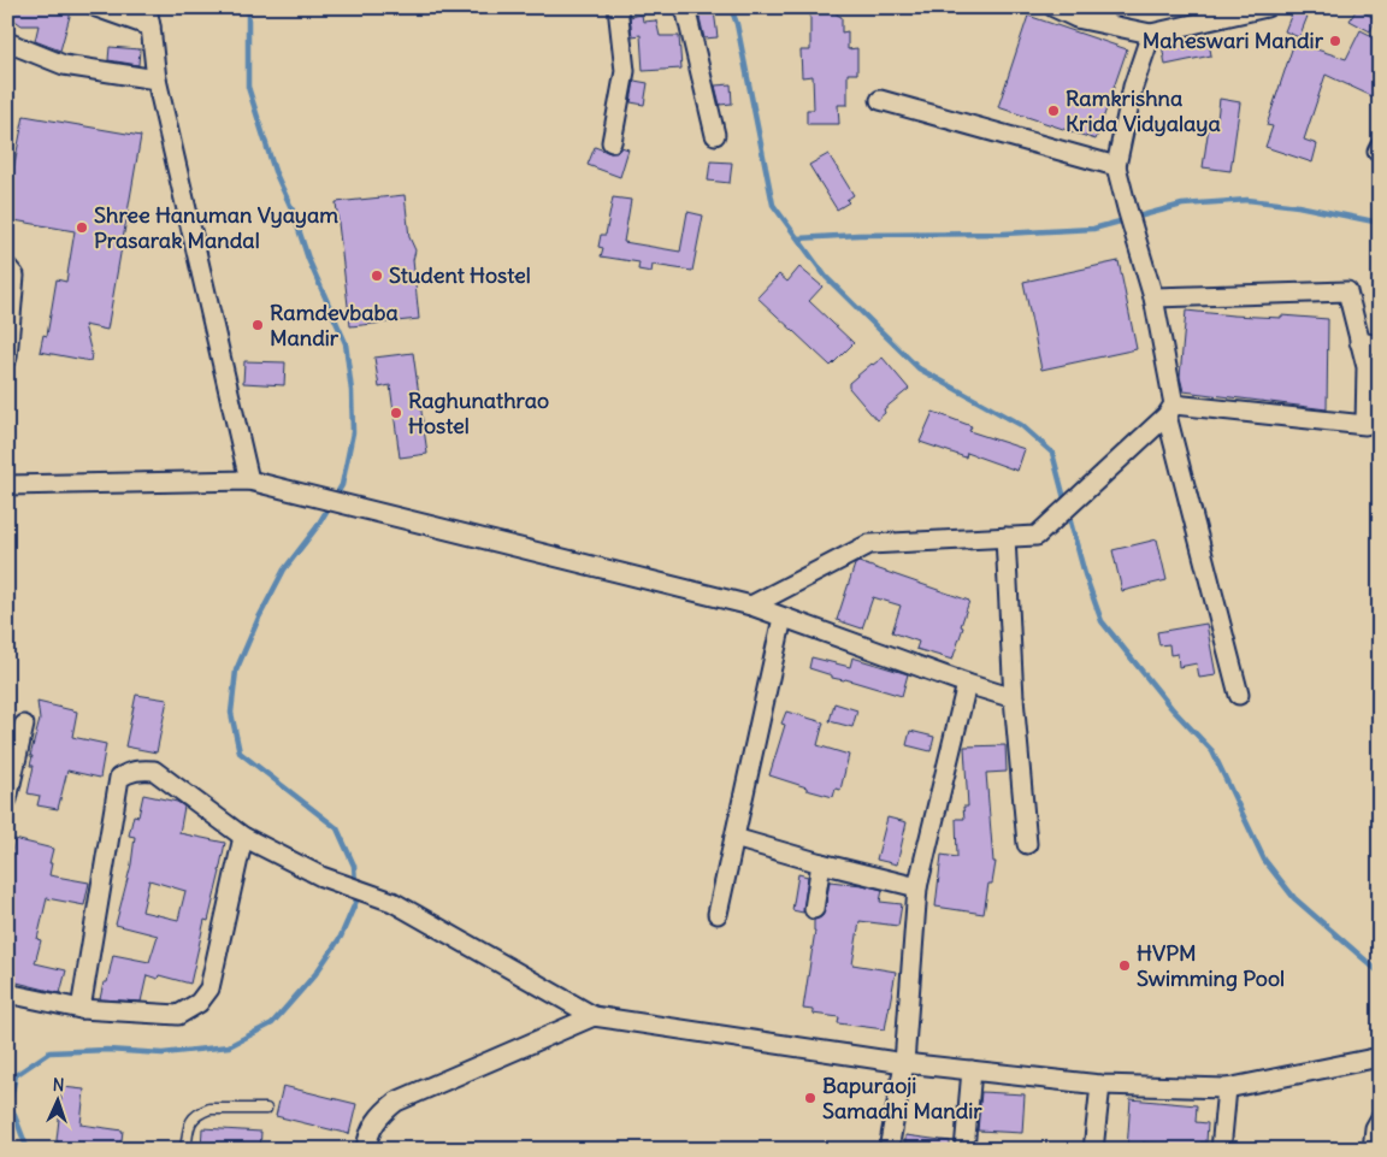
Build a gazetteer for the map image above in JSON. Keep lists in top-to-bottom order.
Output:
{
  "places": [
    "Maheswari Mandir",
    "Ramkrishna Krida Vidyalaya",
    "Shree Hanuman Vyayam Prasarak Mandal",
    "Student Hostel",
    "Ramdevbaba Mandir",
    "Raghunathrao Hostel",
    "HVPM Swimming Pool",
    "Bapuraoji Samadhi Mandir"
  ],
  "north": "top"
}
